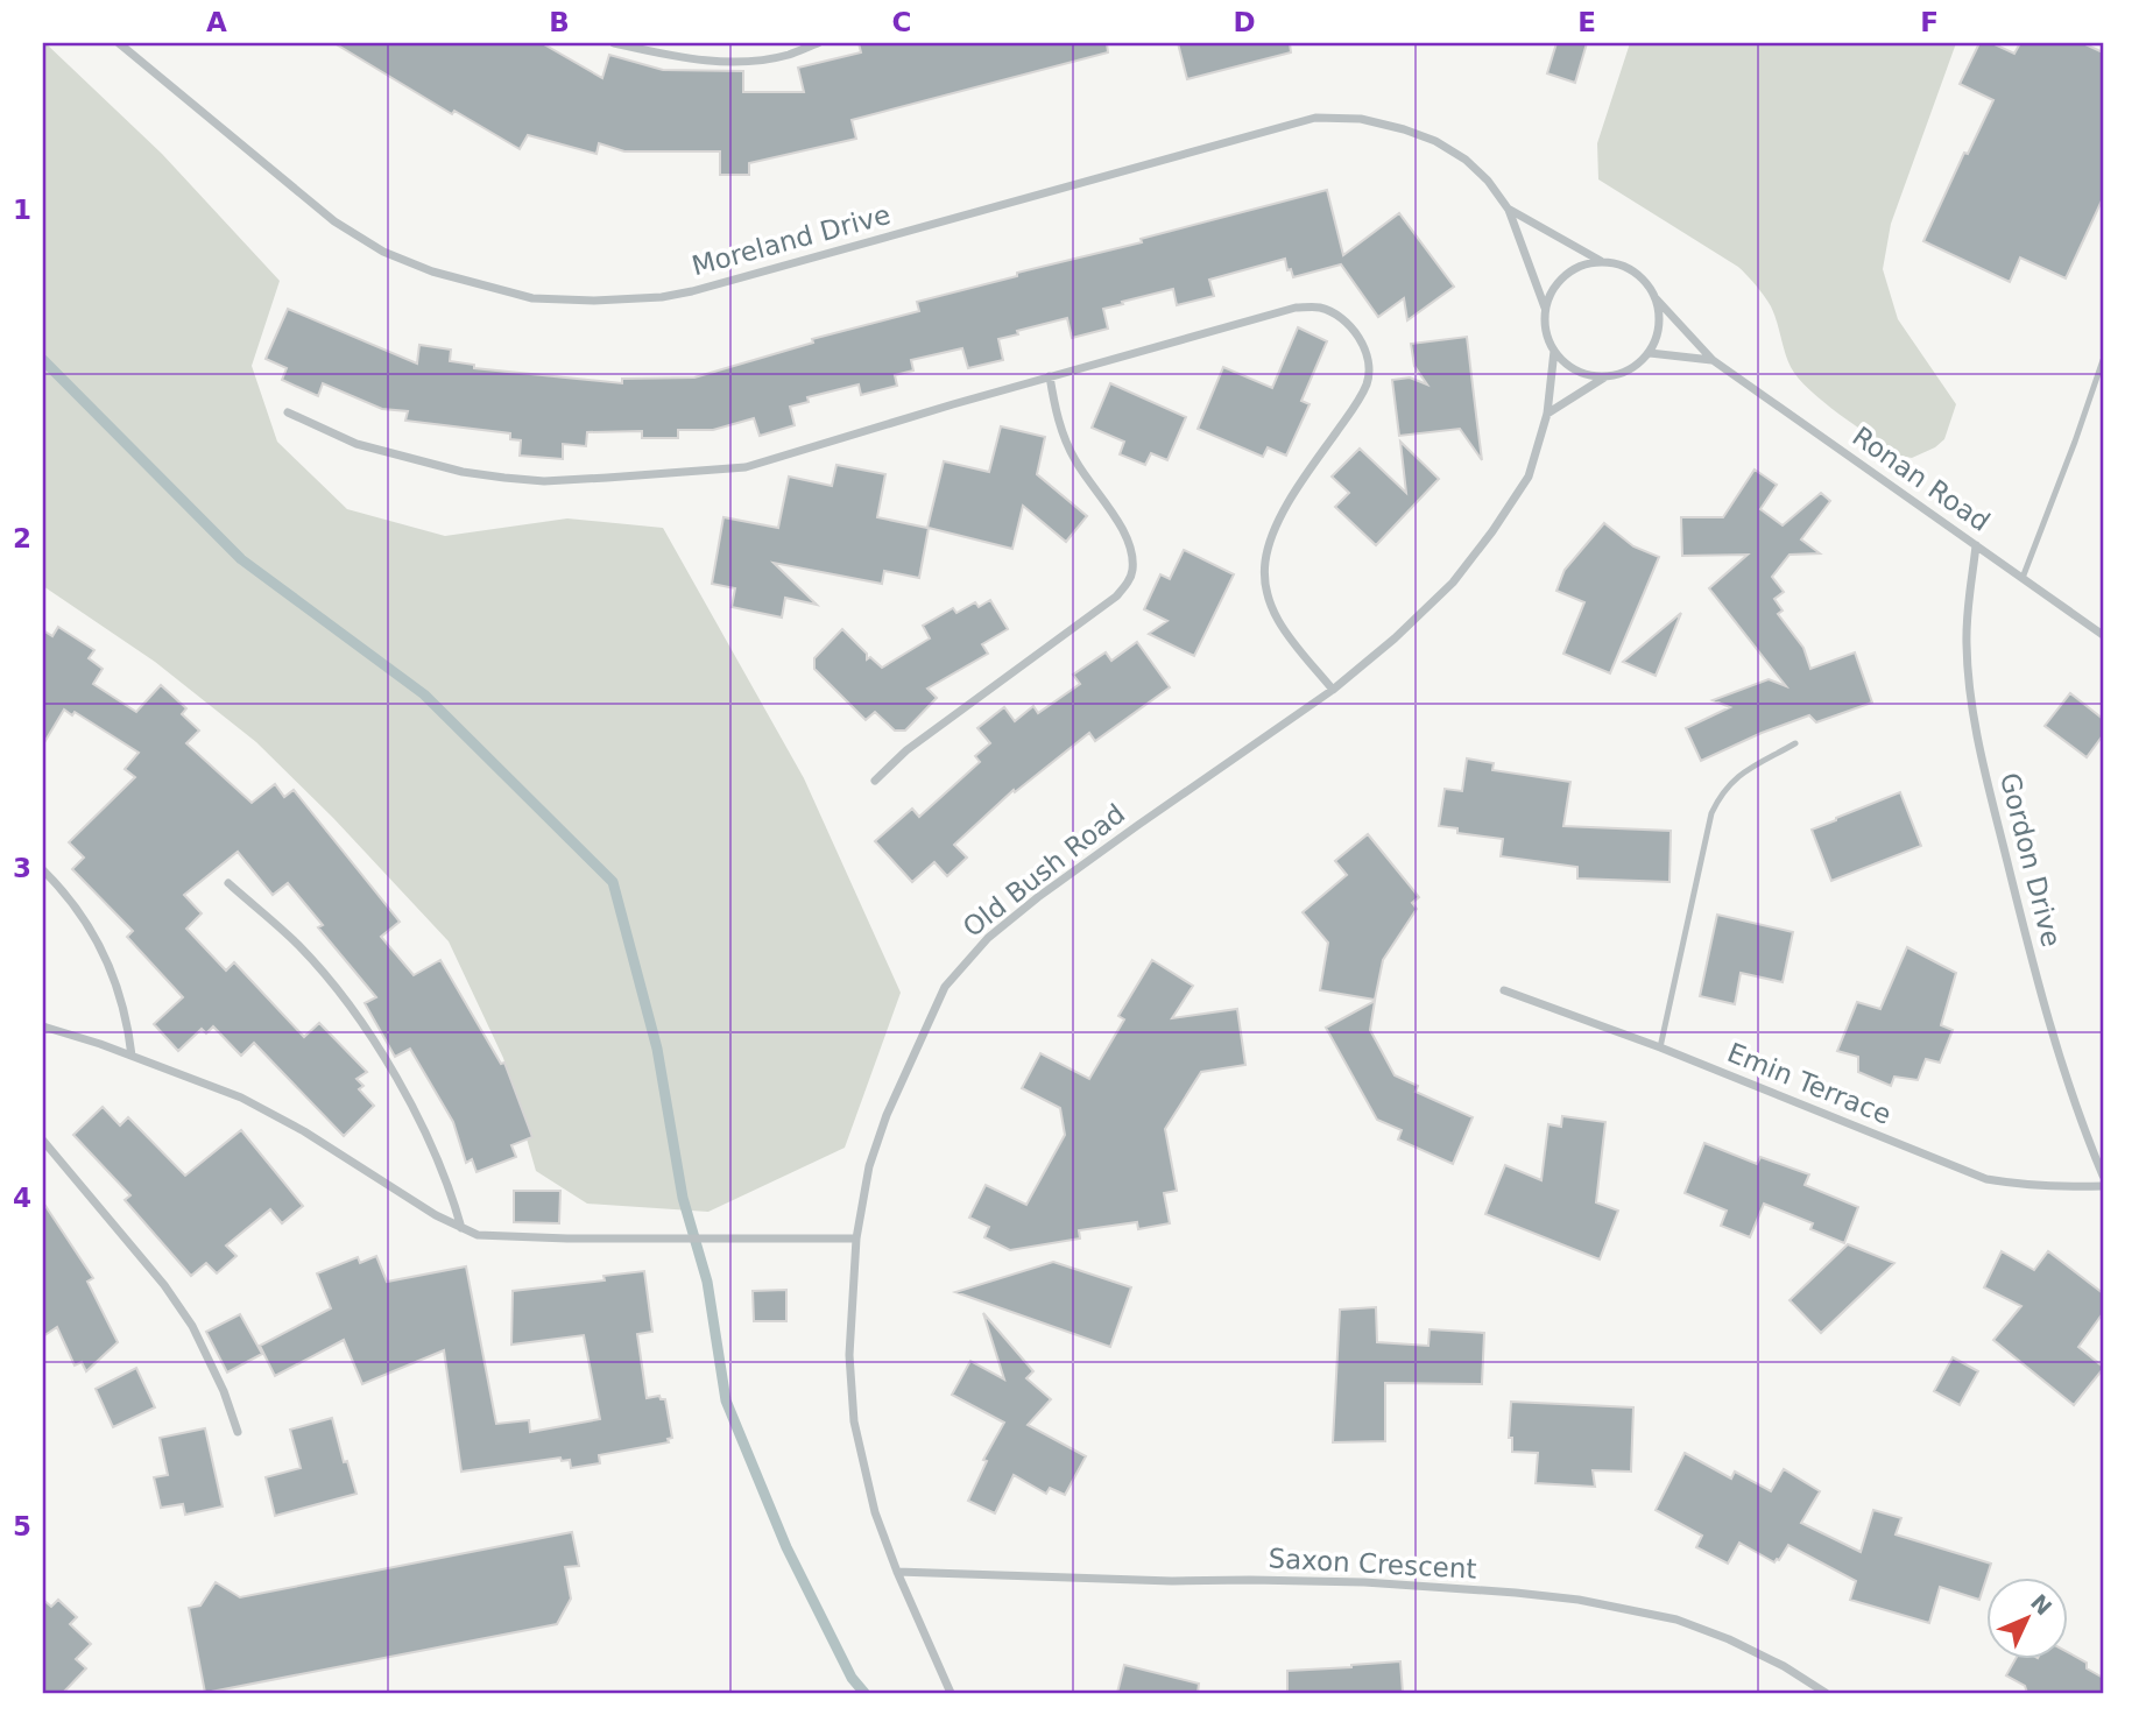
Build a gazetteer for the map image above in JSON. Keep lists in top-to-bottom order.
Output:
{
  "streets": {
    "street": [
      "Moreland Drive",
      "Ronan Road",
      "Gordon Drive",
      "Old Bush Road",
      "Emin Terrace",
      "Saxon Crescent"
    ]
  },
  "crossings": [
    ["Moreland Drive", "Ronan Road"],
    ["Moreland Drive", "Old Bush Road"],
    ["Ronan Road", "Gordon Drive"],
    ["Ronan Road", "Old Bush Road"],
    ["Old Bush Road", "Saxon Crescent"]
  ],
  "north": "top right",
  "grid": {
    "columns": [
      "A",
      "B",
      "C",
      "D",
      "E",
      "F"
    ],
    "rows": [
      "1",
      "2",
      "3",
      "4",
      "5"
    ]
  }
}
